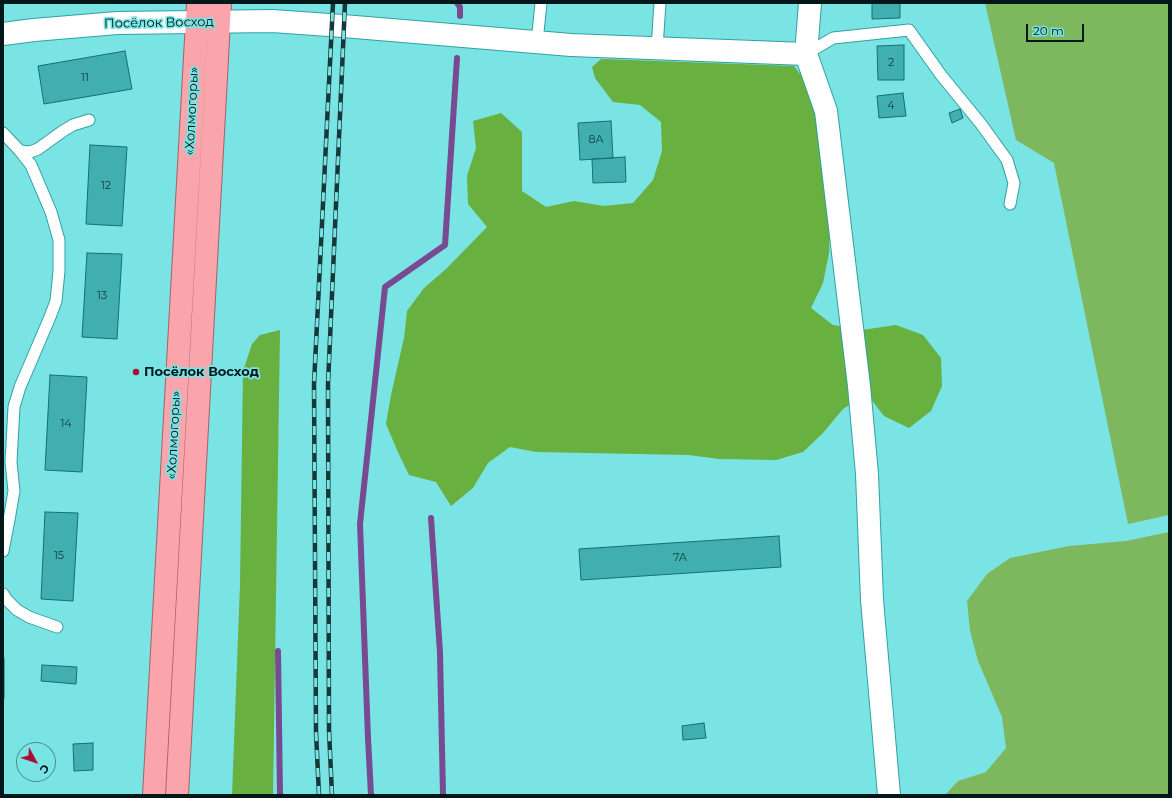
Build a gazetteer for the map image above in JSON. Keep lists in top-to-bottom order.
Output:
{
  "streets": {
    "highway": ["«Холмогоры»"],
    "street": ["Посёлок Восход"]
  },
  "crossings": [
    ["Посёлок Восход", "«Холмогоры»"]
  ],
  "places": ["Посёлок Восход"],
  "house_numbers": [
    "2",
    "11",
    "4",
    "8А",
    "12",
    "13",
    "14",
    "15",
    "7А"
  ],
  "scale_bar": "20 m",
  "north": "bottom right"
}
